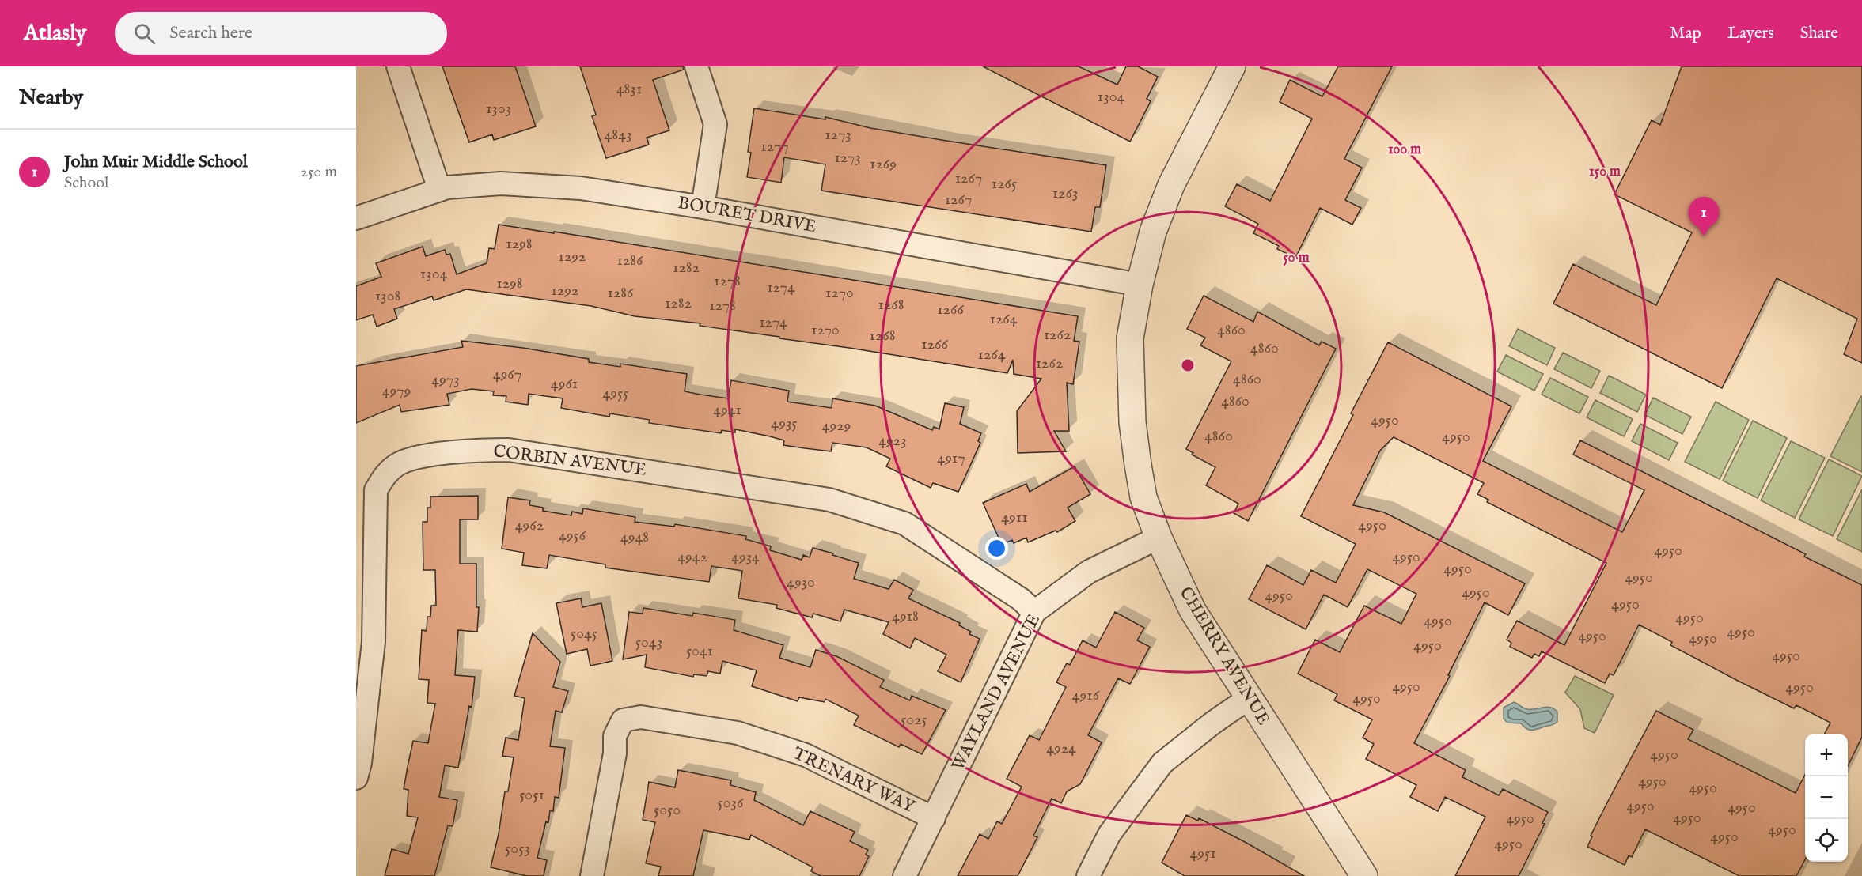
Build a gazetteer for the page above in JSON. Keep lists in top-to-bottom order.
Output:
{
  "streets": {
    "street": [
      "BOURET DRIVE",
      "CORBIN AVENUE",
      "CHERRY AVENUE",
      "WAYLAND AVENUE",
      "TRENARY WAY"
    ]
  },
  "crossings": [
    ["BOURET DRIVE", "CHERRY AVENUE"],
    ["CORBIN AVENUE", "WAYLAND AVENUE"],
    ["CHERRY AVENUE", "WAYLAND AVENUE"],
    ["WAYLAND AVENUE", "TRENARY WAY"]
  ],
  "house_numbers": [
    "4831",
    "1304",
    "1303",
    "4843",
    "1273",
    "1277",
    "1273",
    "1269",
    "1267",
    "1265",
    "1263",
    "1267",
    "1298",
    "1292",
    "1286",
    "1282",
    "1304",
    "1278",
    "1298",
    "1274",
    "1292",
    "1286",
    "1270",
    "1308",
    "1282",
    "1268",
    "1278",
    "1266",
    "1264",
    "1274",
    "1270",
    "4860",
    "1262",
    "1268",
    "1266",
    "4860",
    "1264",
    "1262",
    "4967",
    "4860",
    "4973",
    "4961",
    "4979",
    "4955",
    "4860",
    "4941",
    "4950",
    "4935",
    "4929",
    "4860",
    "4950",
    "4923",
    "4917",
    "4911",
    "4962",
    "4950",
    "4956",
    "4948",
    "4950",
    "4942",
    "4934",
    "4950",
    "4950",
    "4950",
    "4930",
    "4950",
    "4950",
    "4950",
    "4918",
    "4950",
    "4950",
    "4950",
    "5045",
    "4950",
    "4950",
    "5043",
    "4950",
    "5041",
    "4950",
    "4950",
    "4950",
    "4916",
    "4950",
    "5025",
    "4924",
    "4950",
    "4950",
    "4950",
    "5051",
    "5036",
    "4950",
    "4950",
    "5050",
    "4950",
    "4950",
    "4950",
    "4950",
    "4950",
    "5053",
    "4951"
  ],
  "page": {
    "header": "Atlasly",
    "search": "Search here",
    "nav": ["Map", "Layers", "Share"],
    "heading": "Nearby",
    "list": [
      {
        "mark": "1",
        "name": "John Muir Middle School",
        "note": "School",
        "value": "250 m"
      }
    ],
    "pins": "1",
    "map_buttons": ["+", "−"]
  },
  "rings": ["100 m", "150 m", "50 m"]
}
